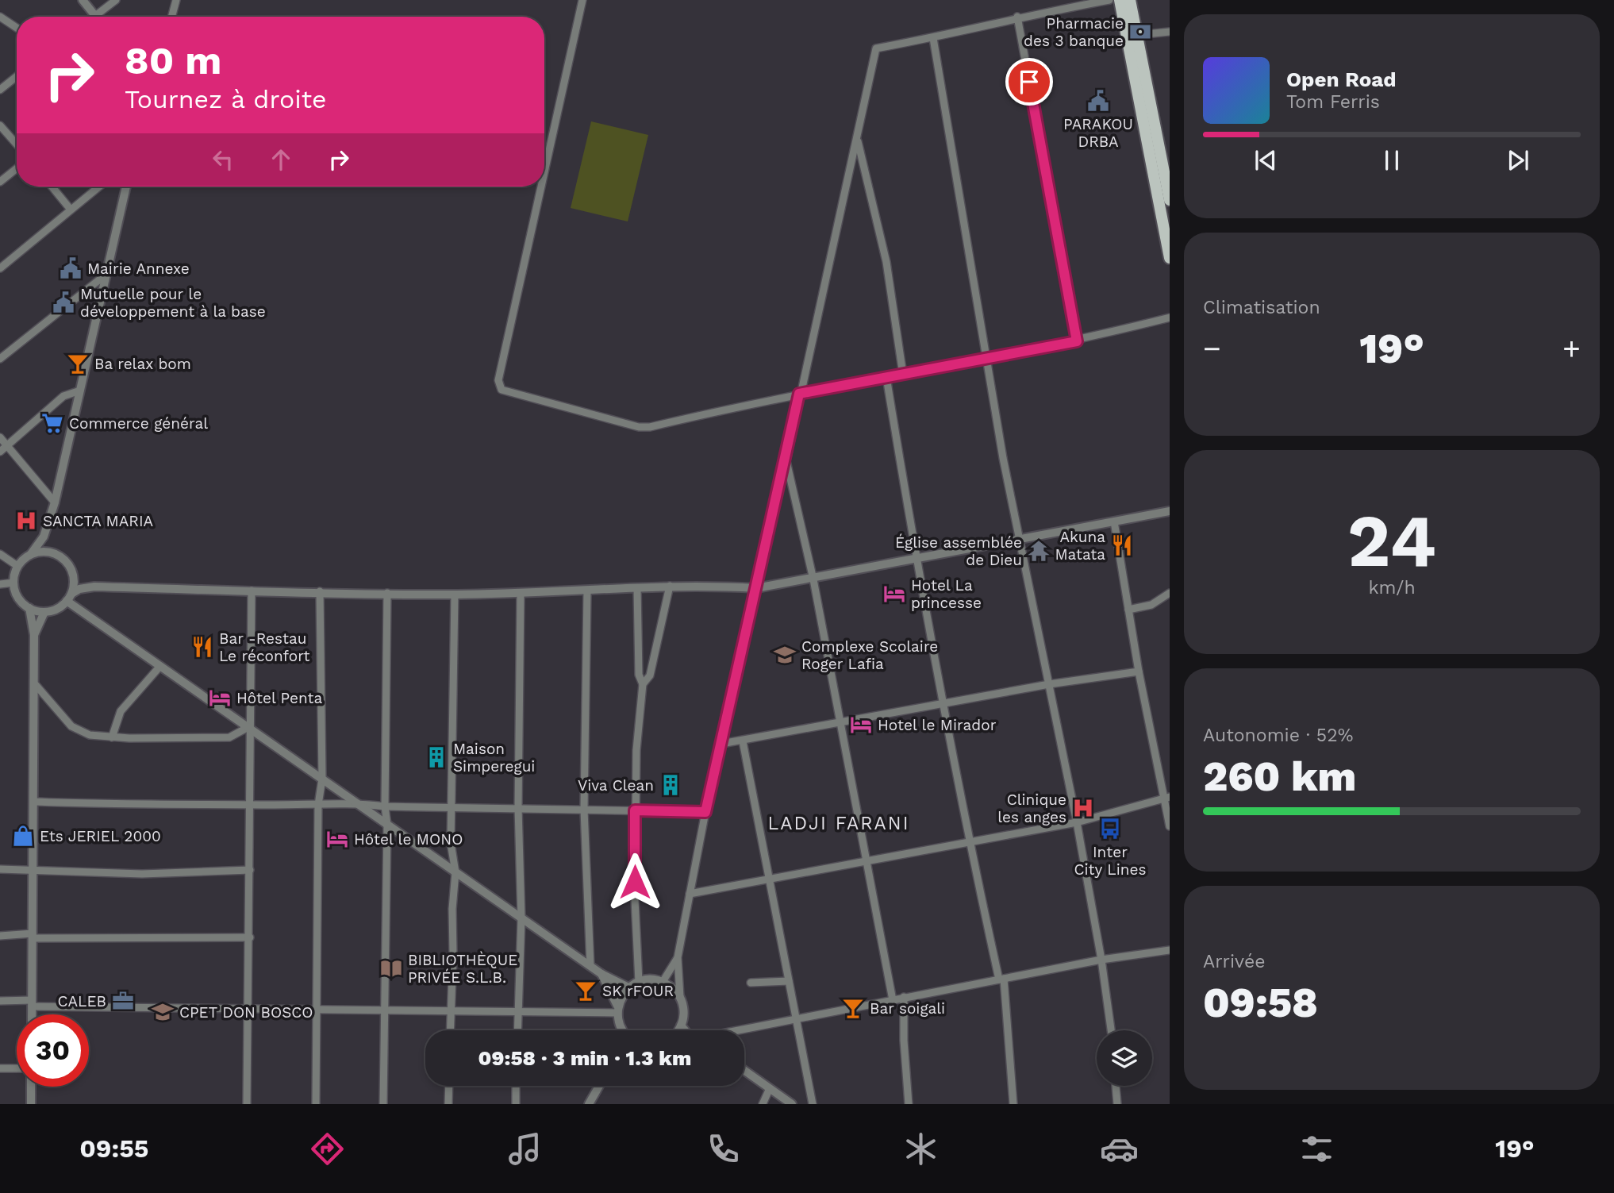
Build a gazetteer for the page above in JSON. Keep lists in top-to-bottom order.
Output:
{
  "districts": ["LADJI FARANI"],
  "places": {
    "bank": ["Pharmacie des 3 banque"],
    "public building": ["PARAKOU DRBA", "Mairie Annexe", "Mutuelle pour le développement à la base"],
    "bar": ["Ba relax bom", "SK rFOUR", "Bar soigali"],
    "supermarket": ["Commerce général"],
    "hospital": ["SANCTA MARIA", "Clinique les anges"],
    "restaurant": ["Akuna Matata", "Bar -Restau Le réconfort"],
    "temple": ["Église assemblée de Dieu"],
    "hotel": [
      "Hotel La princesse",
      "Hôtel Penta",
      "Hotel le Mirador",
      "Hôtel le MONO"
    ],
    "school or university": ["Complexe Scolaire Roger Lafia", "CPET DON BOSCO"],
    "building": ["Maison Simperegui", "Viva Clean"],
    "bus stop": ["Inter City Lines"],
    "shop": ["Ets JERIEL 2000"],
    "library": ["BIBLIOTHÈQUE PRIVÉE S.L.B."],
    "office": ["CALEB"]
  },
  "page": {
    "turn": ["80 m", "Tournez à droite"],
    "song": ["Open Road", "Tom Ferris"],
    "tile": [
      "Climatisation",
      ["24", "km/h"],
      ["Autonomie · 52%", "260 km"],
      ["Arrivée", "09:58"]
    ],
    "heat": ["−", "19°", "+"],
    "limit": "30",
    "trip": "09:58 · 3 min · 1.3 km",
    "tabs": ["09:55", "19°"]
  }
}
